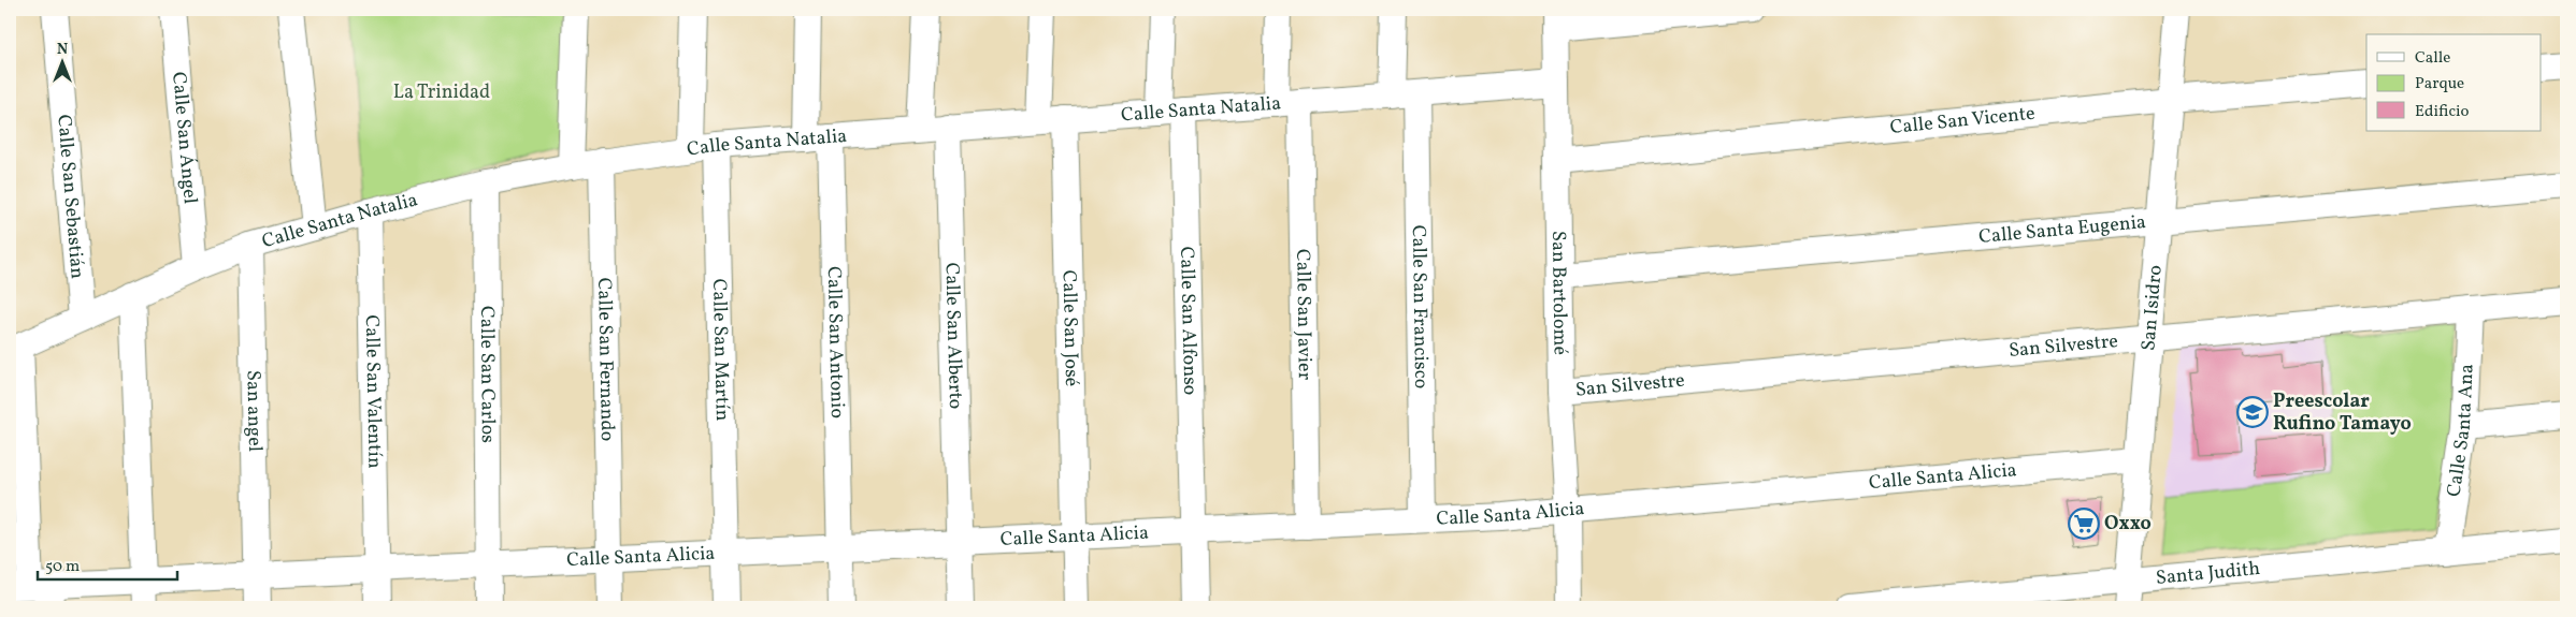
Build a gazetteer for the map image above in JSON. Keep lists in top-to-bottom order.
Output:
{
  "streets": {
    "street": [
      "Calle Santa Natalia",
      "Calle San Vicente",
      "Calle San Ángel",
      "Calle San Sebastián",
      "Calle Santa Eugenia",
      "San Bartolomé",
      "Calle San Francisco",
      "San Isidro",
      "Calle San Javier",
      "Calle San Alfonso",
      "Calle San José",
      "Calle San Alberto",
      "Calle San Antonio",
      "San Silvestre",
      "Calle San Martín",
      "Calle San Fernando",
      "Calle San Carlos",
      "Calle San Valentín",
      "San angel",
      "Calle Santa Ana",
      "Calle Santa Alicia",
      "Santa Judith"
    ]
  },
  "crossings": [
    ["Calle Santa Natalia", "Calle San Ángel"],
    ["Calle Santa Natalia", "Calle San Sebastián"],
    ["Calle Santa Natalia", "San Bartolomé"],
    ["Calle Santa Natalia", "Calle San Francisco"],
    ["Calle Santa Natalia", "Calle San Javier"],
    ["Calle Santa Natalia", "Calle San Alfonso"],
    ["Calle Santa Natalia", "Calle San José"],
    ["Calle Santa Natalia", "Calle San Alberto"],
    ["Calle Santa Natalia", "Calle San Antonio"],
    ["Calle Santa Natalia", "Calle San Martín"],
    ["Calle Santa Natalia", "Calle San Fernando"],
    ["Calle Santa Natalia", "Calle San Carlos"],
    ["Calle Santa Natalia", "Calle San Valentín"],
    ["Calle Santa Natalia", "San angel"],
    ["Calle San Vicente", "San Bartolomé"],
    ["Calle San Vicente", "San Isidro"],
    ["Calle Santa Eugenia", "San Bartolomé"],
    ["Calle Santa Eugenia", "San Isidro"],
    ["San Bartolomé", "San Silvestre"],
    ["San Bartolomé", "Calle Santa Alicia"],
    ["Calle San Francisco", "Calle Santa Alicia"],
    ["San Isidro", "San Silvestre"],
    ["San Isidro", "Calle Santa Alicia"],
    ["San Isidro", "Santa Judith"],
    ["Calle San Javier", "Calle Santa Alicia"],
    ["Calle San Alfonso", "Calle Santa Alicia"],
    ["Calle San José", "Calle Santa Alicia"],
    ["Calle San Alberto", "Calle Santa Alicia"],
    ["Calle San Antonio", "Calle Santa Alicia"],
    ["San Silvestre", "Calle Santa Ana"],
    ["Calle San Martín", "Calle Santa Alicia"],
    ["Calle San Fernando", "Calle Santa Alicia"],
    ["Calle San Carlos", "Calle Santa Alicia"],
    ["Calle San Valentín", "Calle Santa Alicia"],
    ["San angel", "Calle Santa Alicia"],
    ["Calle Santa Ana", "Santa Judith"]
  ],
  "parks": ["La Trinidad"],
  "places": {
    "school or university": ["Preescolar Rufino Tamayo"],
    "supermarket": ["Oxxo"]
  },
  "legend": ["Calle", "Parque", "Edificio"],
  "scale_bar": "50 m",
  "north": "top"
}
